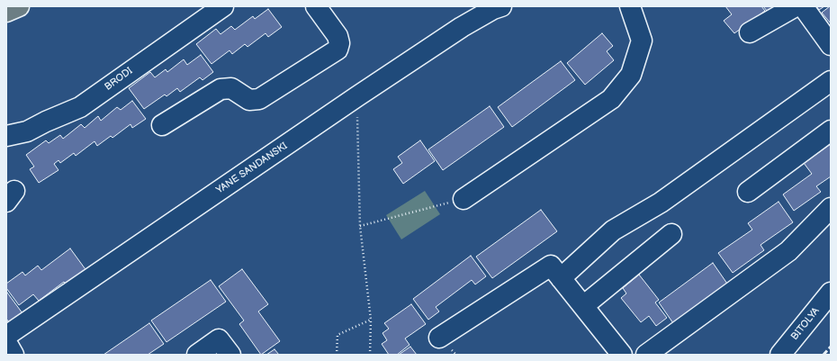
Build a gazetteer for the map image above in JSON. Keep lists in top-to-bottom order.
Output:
{
  "streets": {
    "street": ["BRODI", "YANE SANDANSKI", "BITOLYA"]
  }
}
